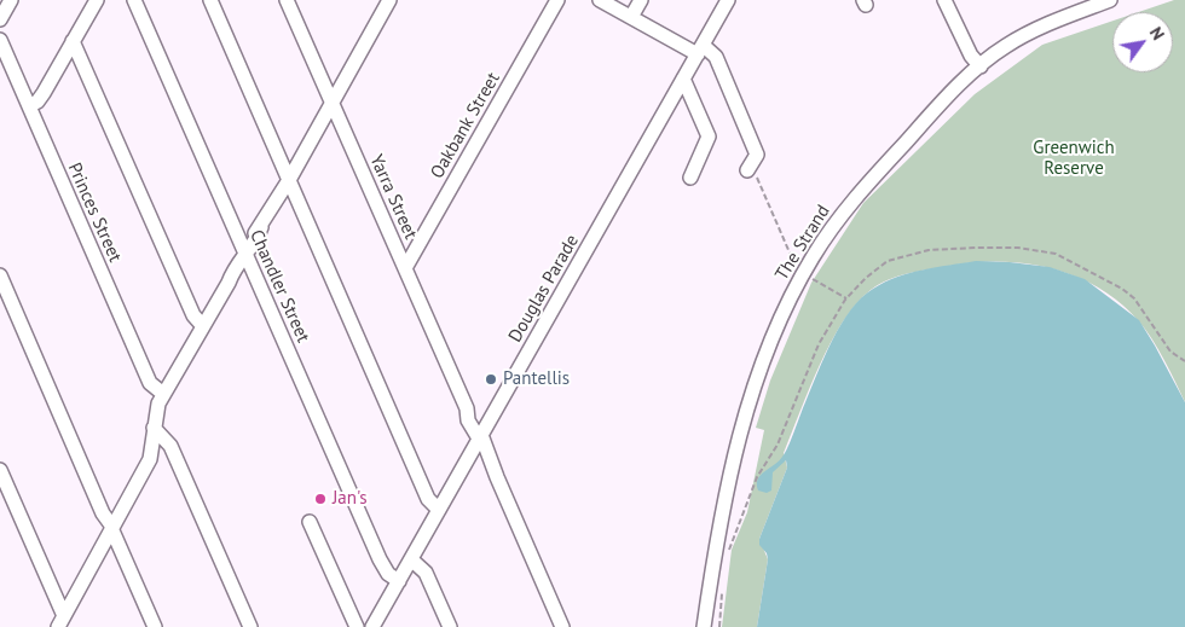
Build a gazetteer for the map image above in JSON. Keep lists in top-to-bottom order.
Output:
{
  "streets": {
    "street": [
      "Oakbank Street",
      "Yarra Street",
      "Princes Street",
      "The Strand",
      "Chandler Street",
      "Douglas Parade"
    ]
  },
  "crossings": [
    ["Oakbank Street", "Yarra Street"],
    ["Yarra Street", "Douglas Parade"],
    ["Chandler Street", "Douglas Parade"]
  ],
  "parks": ["Greenwich Reserve"],
  "places": ["Pantellis", "Jan's"],
  "north": "top right"
}
